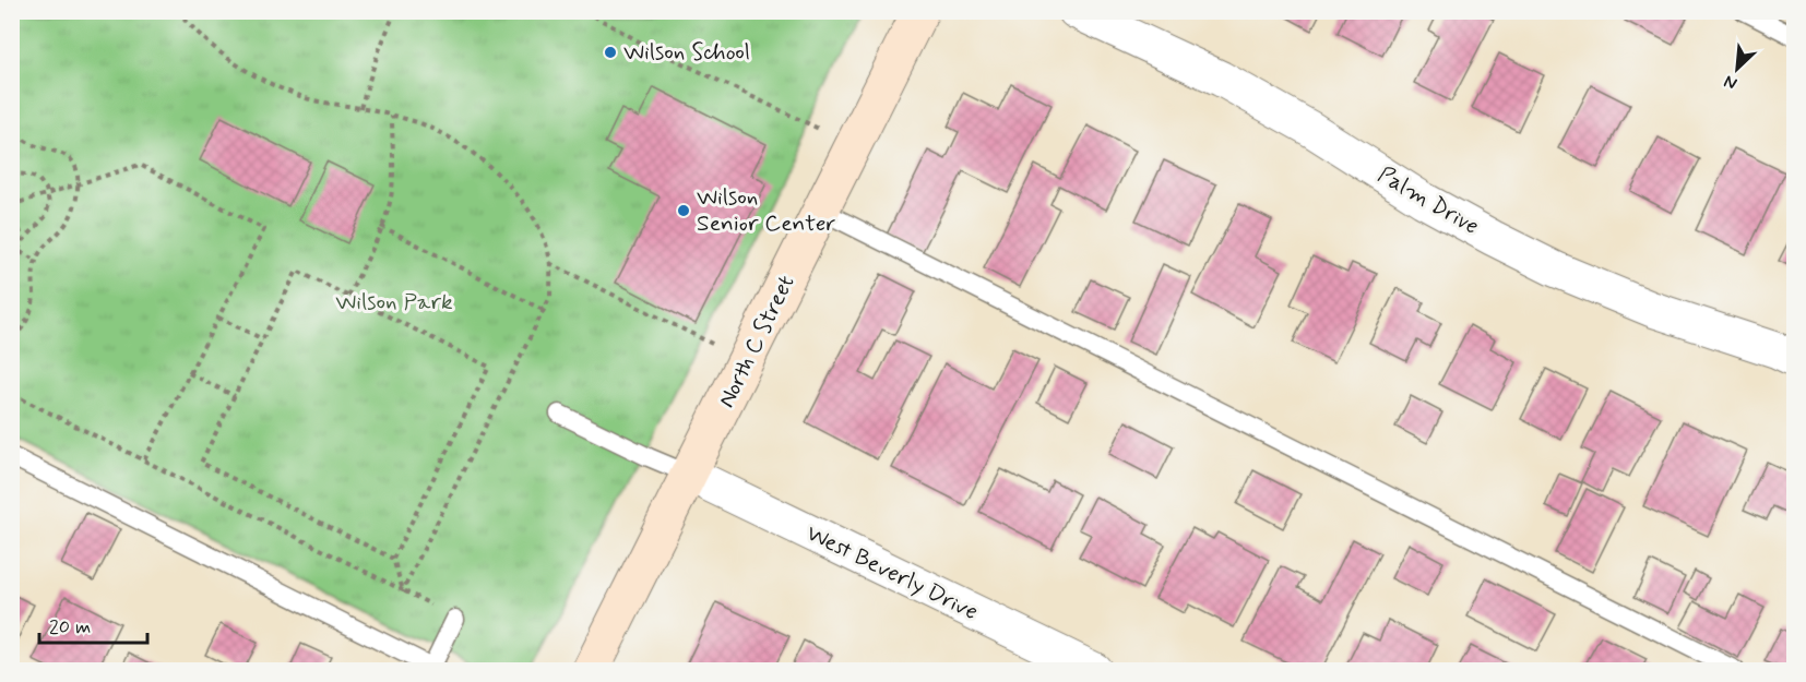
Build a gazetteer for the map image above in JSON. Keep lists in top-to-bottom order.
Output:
{
  "streets": {
    "street": ["Palm Drive", "North C Street", "West Beverly Drive"]
  },
  "crossings": [
    ["North C Street", "West Beverly Drive"]
  ],
  "parks": ["Wilson Park"],
  "places": ["Wilson School", "Wilson Senior Center"],
  "scale_bar": "20 m",
  "north": "bottom left"
}
